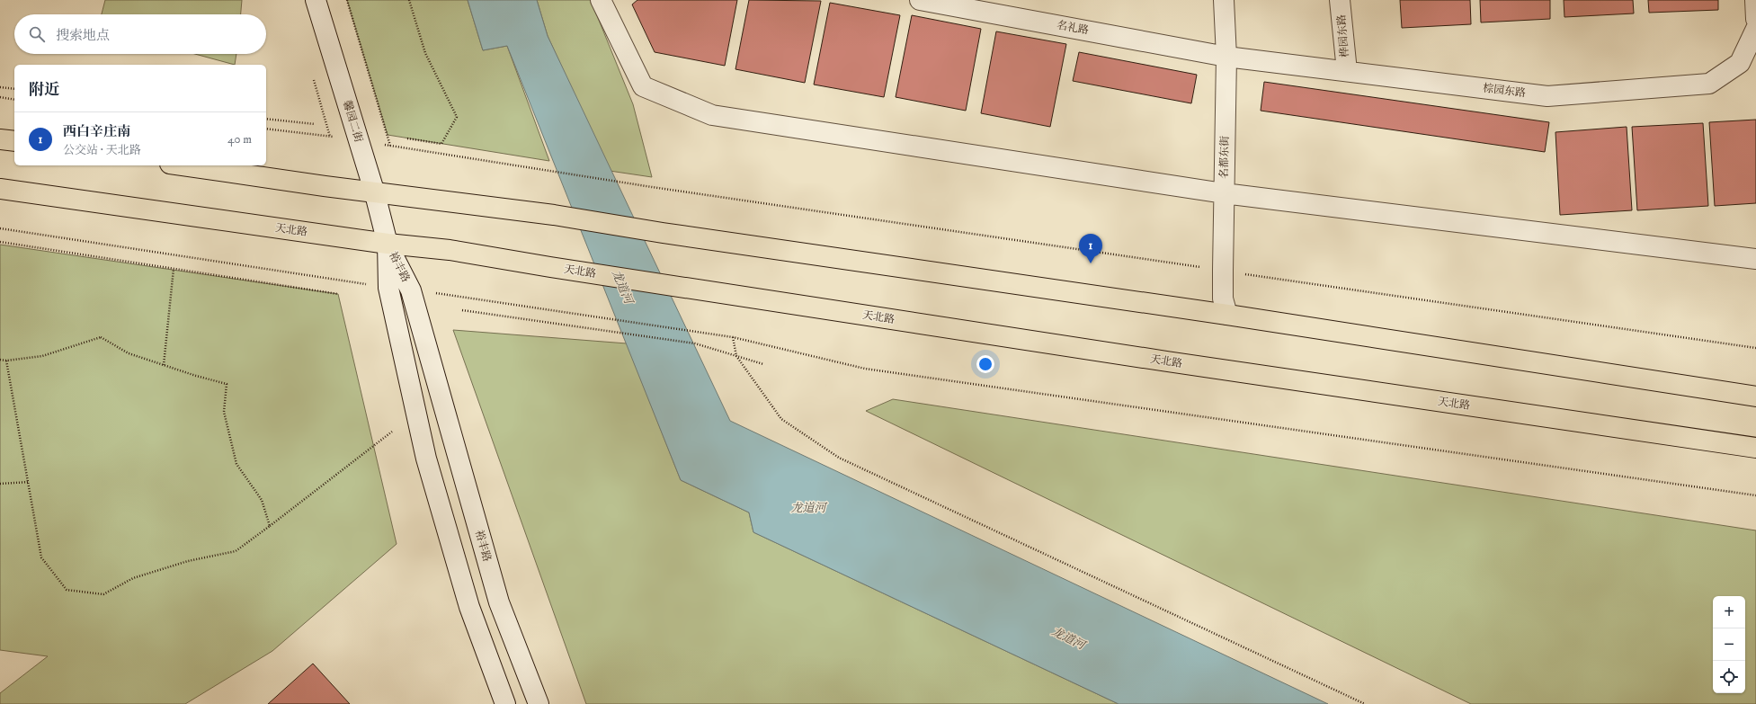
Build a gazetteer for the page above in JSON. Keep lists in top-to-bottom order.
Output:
{
  "streets": {
    "main road": ["天北路"],
    "street": [
      "名礼路",
      "桦园东路",
      "棕园东路",
      "馨园二街",
      "名都东街",
      "裕丰路"
    ]
  },
  "crossings": [
    ["名礼路", "棕园东路"],
    ["名礼路", "名都东街"],
    ["桦园东路", "棕园东路"],
    ["棕园东路", "名都东街"],
    ["馨园二街", "天北路"],
    ["馨园二街", "裕丰路"],
    ["天北路", "裕丰路"]
  ],
  "water": ["龙道河"],
  "page": {
    "search": "搜索地点",
    "heading": "附近",
    "list": [
      {
        "mark": "1",
        "name": "西白辛庄南",
        "note": "公交站 · 天北路",
        "value": "40 m"
      }
    ],
    "pins": "1",
    "map_buttons": ["+", "−"]
  }
}
